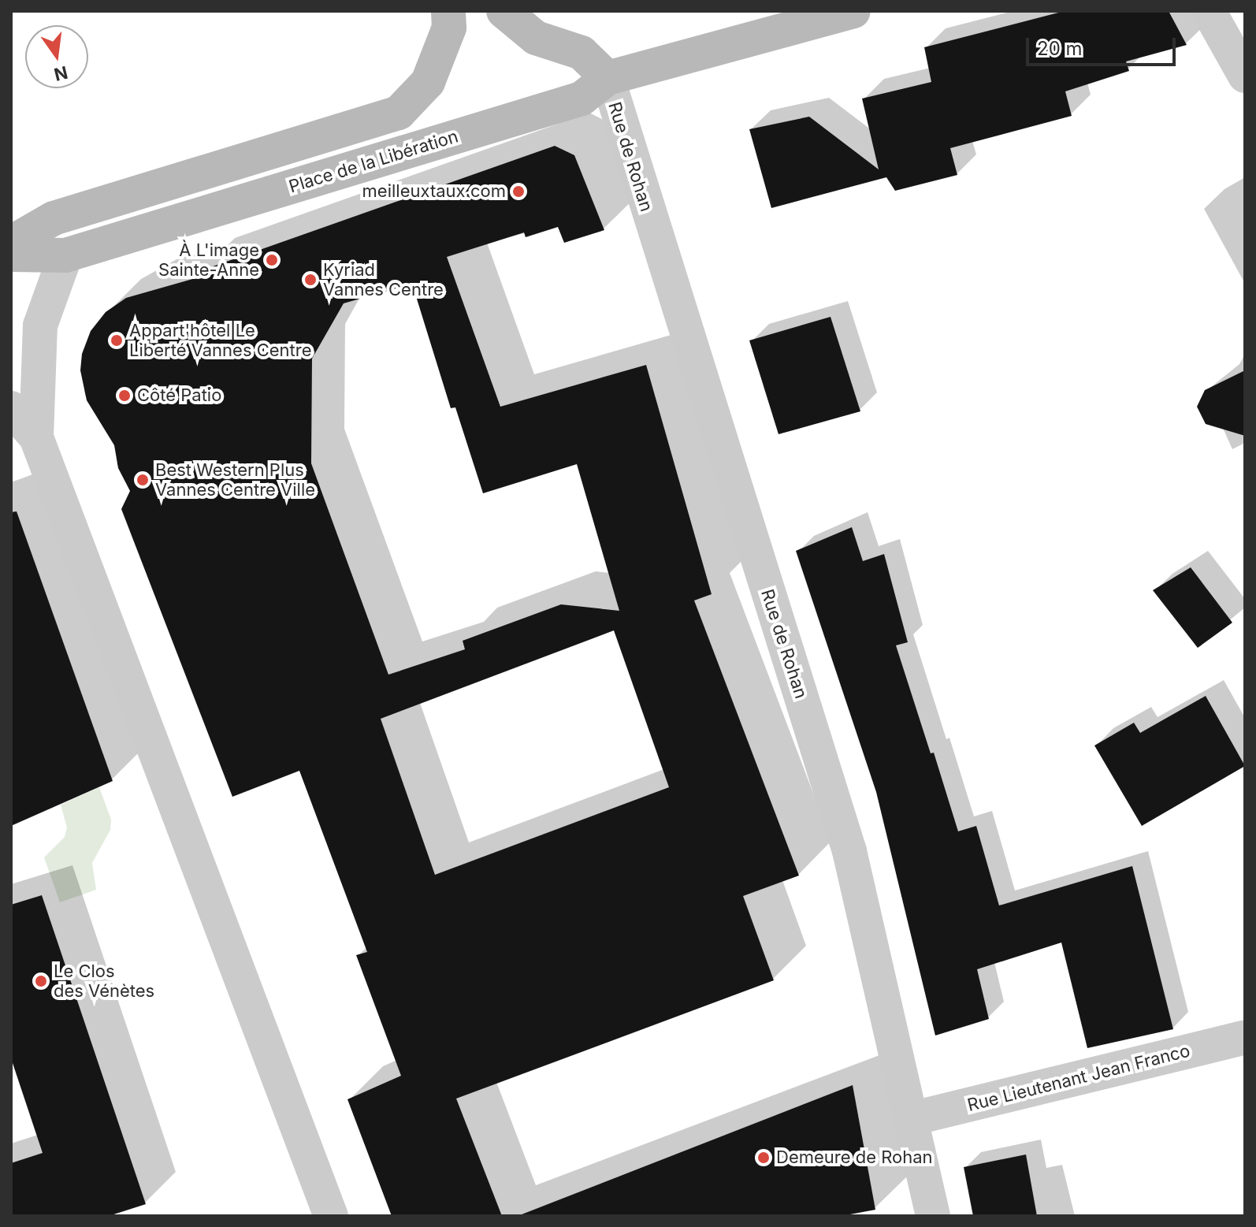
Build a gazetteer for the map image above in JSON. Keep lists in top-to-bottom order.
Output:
{
  "streets": {
    "main road": ["Place de la Libération"],
    "street": ["Rue de Rohan", "Rue Lieutenant Jean Franco"]
  },
  "crossings": [
    ["Rue de Rohan", "Place de la Libération"],
    ["Rue de Rohan", "Rue Lieutenant Jean Franco"]
  ],
  "places": [
    "meilleuxtaux.com",
    "À L'image Sainte-Anne",
    "Kyriad Vannes Centre",
    "Appart'hôtel Le Liberté Vannes Centre",
    "Côté Patio",
    "Best Western Plus Vannes Centre Ville",
    "Le Clos des Vénètes",
    "Demeure de Rohan"
  ],
  "scale_bar": "20 m",
  "north": "bottom"
}
